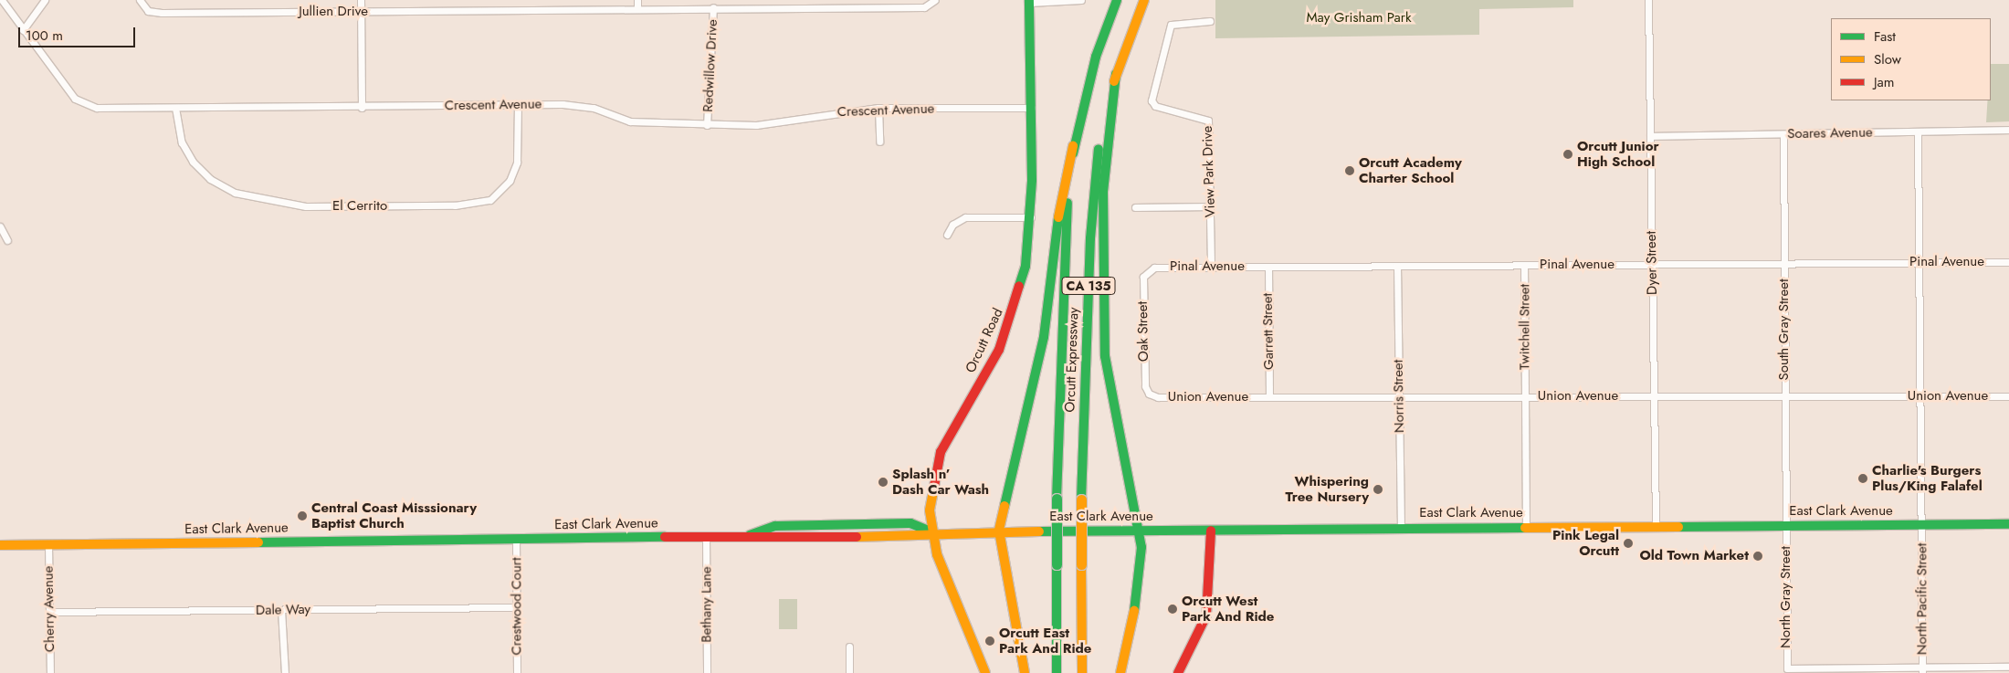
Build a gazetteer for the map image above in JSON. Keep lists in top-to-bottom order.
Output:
{
  "streets": {
    "main road": [
      "CA 135",
      "Orcutt Road",
      "Orcutt Expressway",
      "East Clark Avenue"
    ],
    "street": [
      "Jullien Drive",
      "Redwillow Drive",
      "Crescent Avenue",
      "Soares Avenue",
      "View Park Drive",
      "El Cerrito",
      "Pinal Avenue",
      "Dyer Street",
      "Twitchell Street",
      "South Gray Street",
      "Oak Street",
      "Garrett Street",
      "Norris Street",
      "Union Avenue",
      "North Gray Street",
      "North Pacific Street",
      "Bethany Lane",
      "Crestwood Court",
      "Cherry Avenue",
      "Dale Way"
    ]
  },
  "crossings": [
    ["Jullien Drive", "Redwillow Drive"],
    ["Redwillow Drive", "Crescent Avenue"],
    ["Crescent Avenue", "El Cerrito"],
    ["Crescent Avenue", "Orcutt Road"],
    ["Soares Avenue", "Dyer Street"],
    ["Soares Avenue", "South Gray Street"],
    ["Soares Avenue", "North Pacific Street"],
    ["View Park Drive", "Pinal Avenue"],
    ["Pinal Avenue", "Dyer Street"],
    ["Pinal Avenue", "Twitchell Street"],
    ["Pinal Avenue", "South Gray Street"],
    ["Pinal Avenue", "Oak Street"],
    ["Pinal Avenue", "Garrett Street"],
    ["Pinal Avenue", "Norris Street"],
    ["Pinal Avenue", "North Pacific Street"],
    ["Dyer Street", "Union Avenue"],
    ["Dyer Street", "East Clark Avenue"],
    ["Twitchell Street", "Union Avenue"],
    ["Twitchell Street", "East Clark Avenue"],
    ["South Gray Street", "Union Avenue"],
    ["South Gray Street", "East Clark Avenue"],
    ["South Gray Street", "North Gray Street"],
    ["Oak Street", "Union Avenue"],
    ["Garrett Street", "Union Avenue"],
    ["Orcutt Road", "East Clark Avenue"],
    ["Norris Street", "Union Avenue"],
    ["Norris Street", "East Clark Avenue"],
    ["Union Avenue", "North Pacific Street"],
    ["East Clark Avenue", "North Gray Street"],
    ["East Clark Avenue", "North Pacific Street"],
    ["East Clark Avenue", "Bethany Lane"],
    ["East Clark Avenue", "Crestwood Court"],
    ["East Clark Avenue", "Cherry Avenue"],
    ["North Gray Street", "North Pacific Street"],
    ["Crestwood Court", "Dale Way"],
    ["Cherry Avenue", "Dale Way"]
  ],
  "parks": ["May Grisham Park"],
  "places": [
    "Orcutt Junior High School",
    "Orcutt Academy Charter School",
    "Charlie's Burgers Plus/King Falafel",
    "Splash n’ Dash Car Wash",
    "Whispering Tree Nursery",
    "Central Coast Misssionary Baptist Church",
    "Pink Legal Orcutt",
    "Old Town Market",
    "Orcutt West Park And Ride",
    "Orcutt East Park And Ride"
  ],
  "legend": ["Fast", "Slow", "Jam"],
  "scale_bar": "100 m"
}
